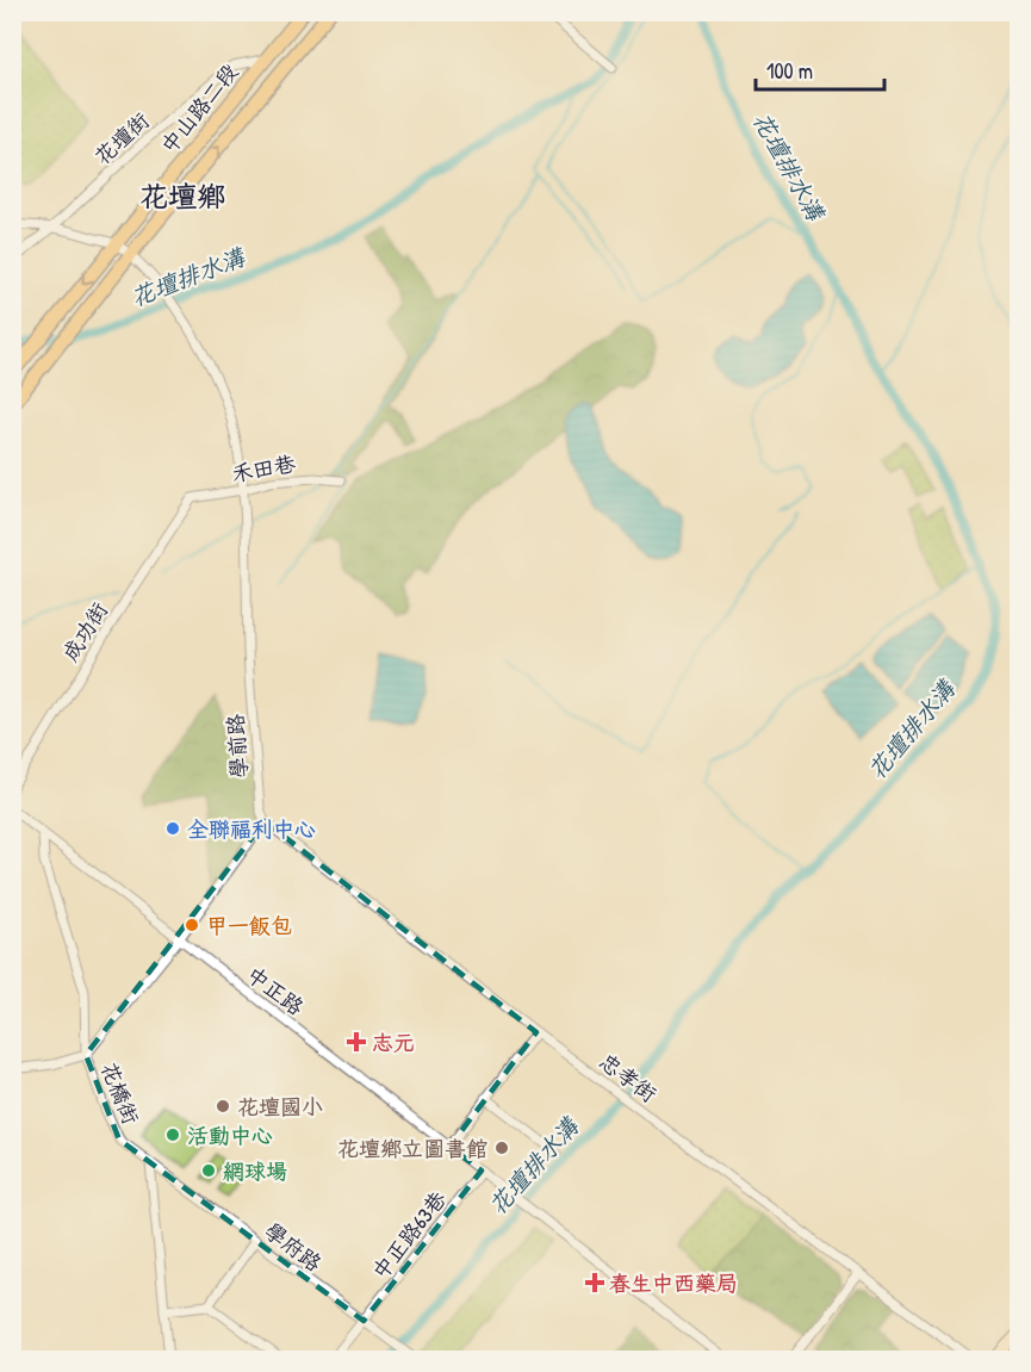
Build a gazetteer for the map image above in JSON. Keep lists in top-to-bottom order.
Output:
{
  "streets": {
    "main road": ["中山路二段"],
    "street": [
      "花壇街",
      "禾田巷",
      "成功街",
      "學前路",
      "中正路",
      "忠孝街",
      "花橋街",
      "中正路63巷",
      "學府路"
    ]
  },
  "crossings": [
    ["中山路二段", "花壇街"],
    ["中山路二段", "學前路"],
    ["禾田巷", "成功街"],
    ["禾田巷", "學前路"],
    ["學前路", "忠孝街"],
    ["中正路", "花橋街"],
    ["中正路", "中正路63巷"],
    ["花橋街", "學府路"],
    ["中正路63巷", "學府路"]
  ],
  "districts": ["花壇鄉"],
  "water": ["花壇排水溝"],
  "places": {
    "other": [
      "全聯福利中心",
      "甲一飯包",
      "花壇國小",
      "活動中心",
      "花壇鄉立圖書館",
      "網球場"
    ],
    "health": ["志元", "春生中西藥局"]
  },
  "scale_bar": "100 m"
}
